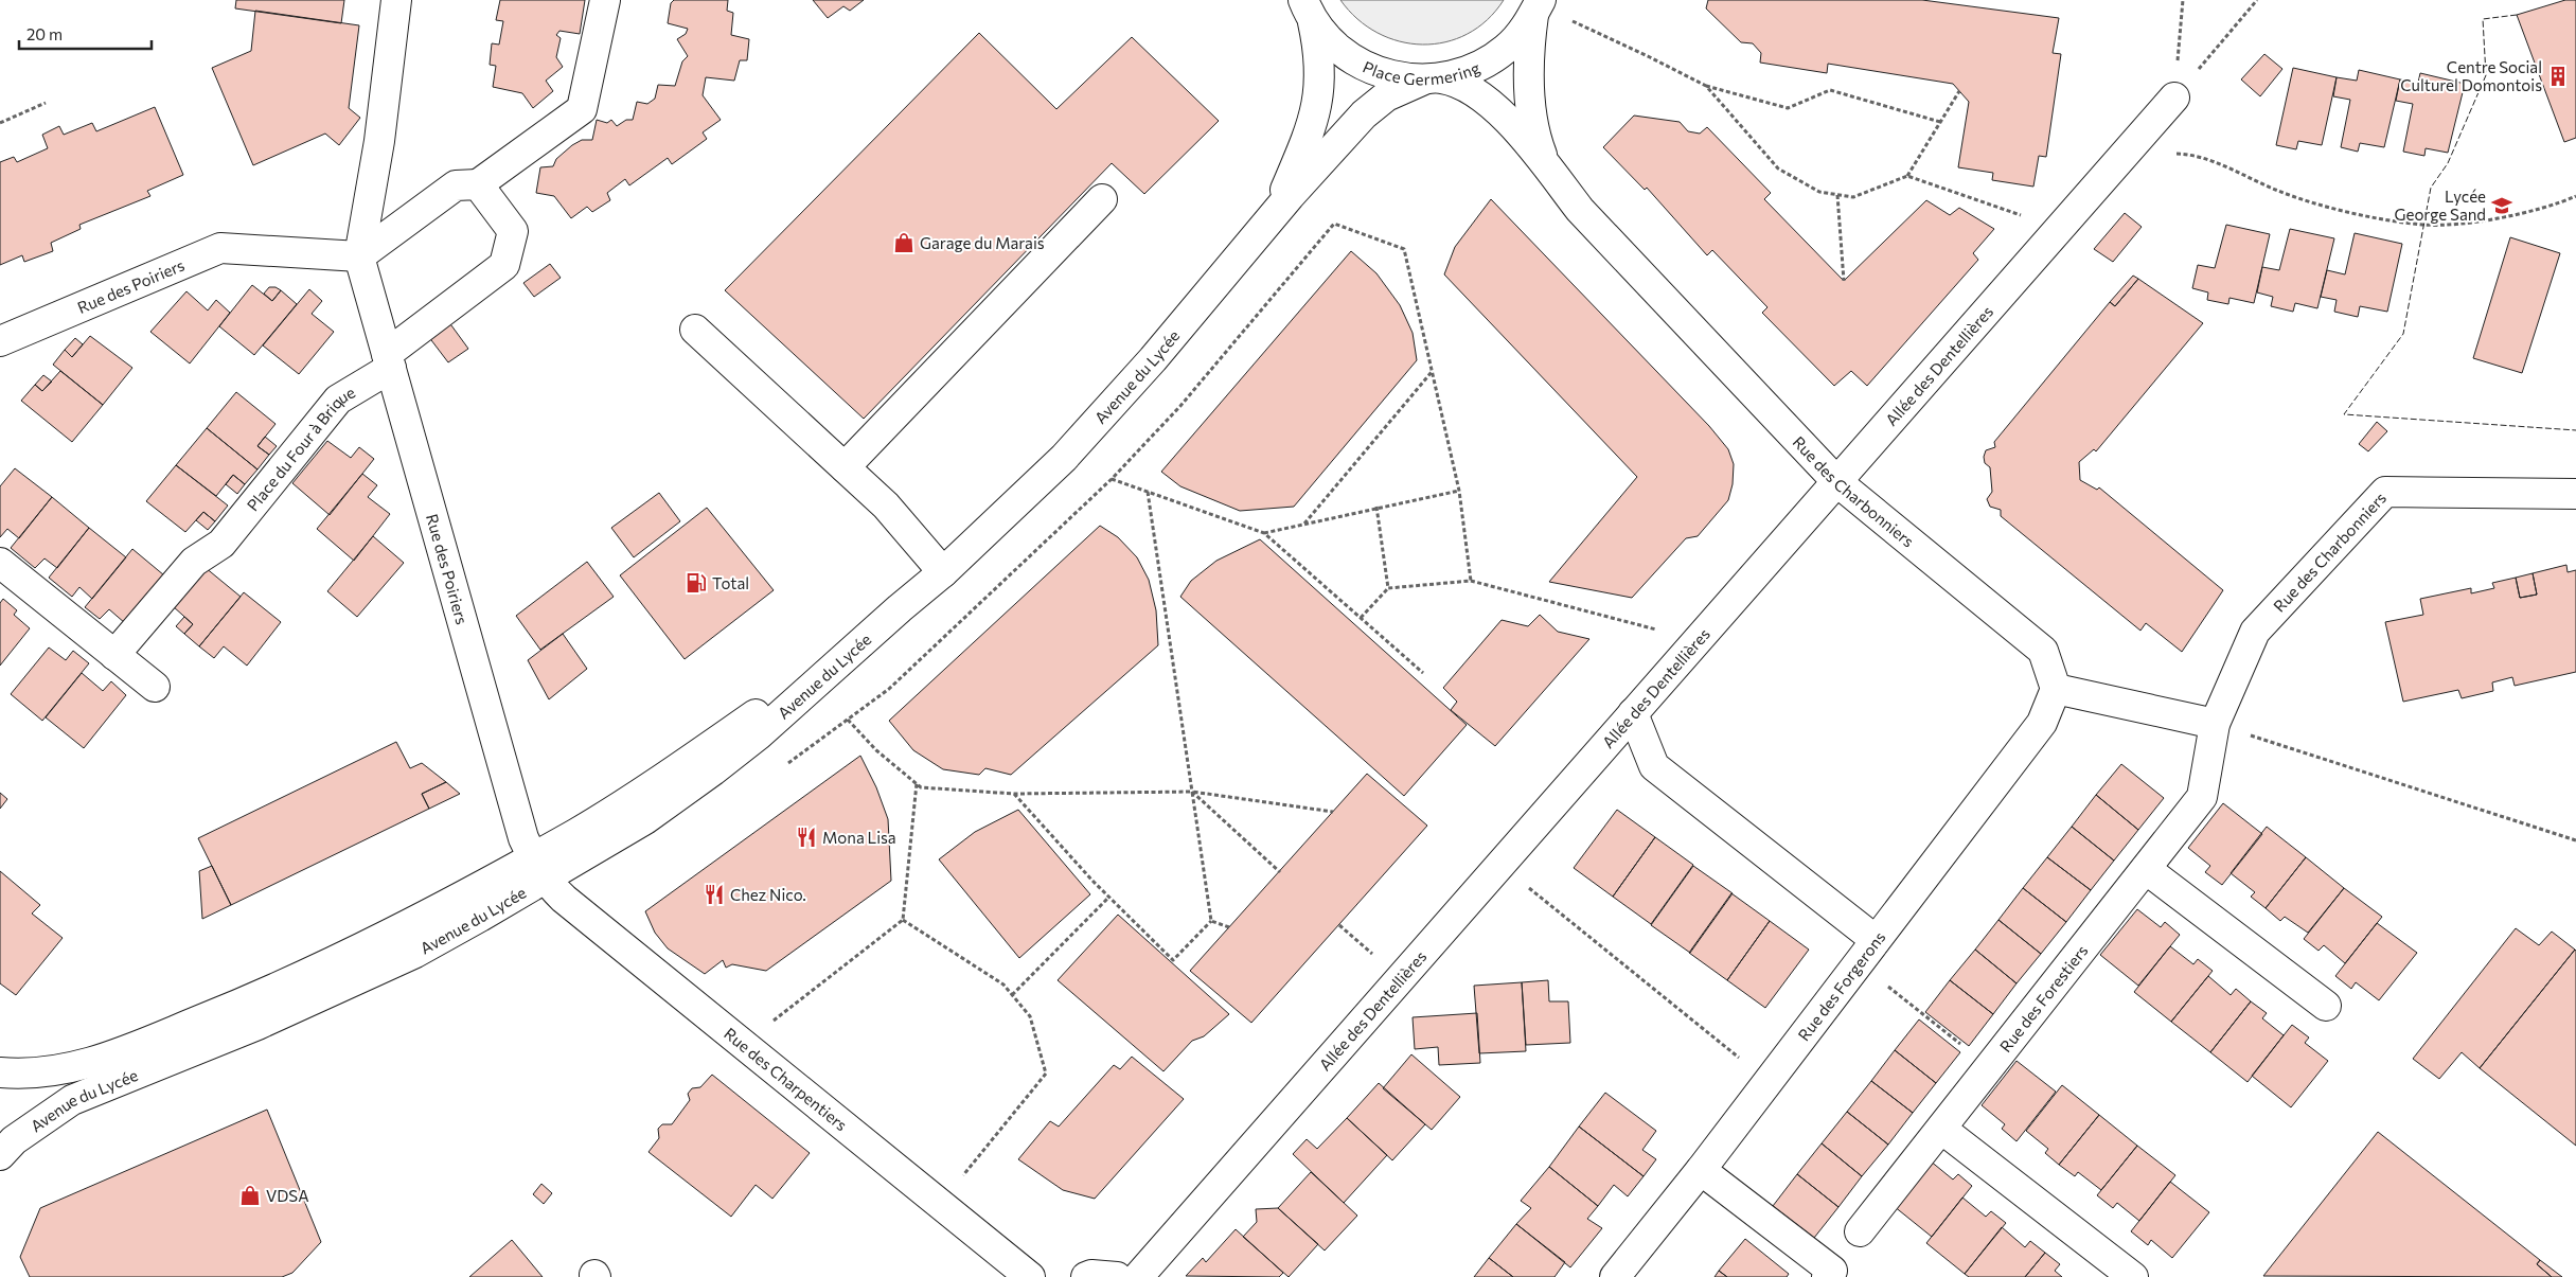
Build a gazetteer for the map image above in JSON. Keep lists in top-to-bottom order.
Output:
{
  "streets": {
    "street": [
      "Place Germering",
      "Rue des Poiriers",
      "Allée des Dentellières",
      "Avenue du Lycée",
      "Place du Four à Brique",
      "Rue des Charbonniers",
      "Rue des Forgerons",
      "Rue des Forestiers",
      "Rue des Charpentiers"
    ]
  },
  "crossings": [
    ["Place Germering", "Avenue du Lycée"],
    ["Place Germering", "Rue des Charbonniers"],
    ["Rue des Poiriers", "Avenue du Lycée"],
    ["Rue des Poiriers", "Place du Four à Brique"],
    ["Rue des Poiriers", "Rue des Charpentiers"],
    ["Allée des Dentellières", "Rue des Charbonniers"],
    ["Avenue du Lycée", "Rue des Charbonniers"],
    ["Avenue du Lycée", "Rue des Charpentiers"],
    ["Rue des Charbonniers", "Rue des Forgerons"],
    ["Rue des Charbonniers", "Rue des Forestiers"]
  ],
  "places": {
    "building": ["Centre Social Culturel Domontois"],
    "school or university": ["Lycée George Sand"],
    "shop": ["Garage du Marais", "VDSA"],
    "fuel station": ["Total"],
    "restaurant": ["Mona Lisa", "Chez Nico."]
  },
  "scale_bar": "20 m"
}
